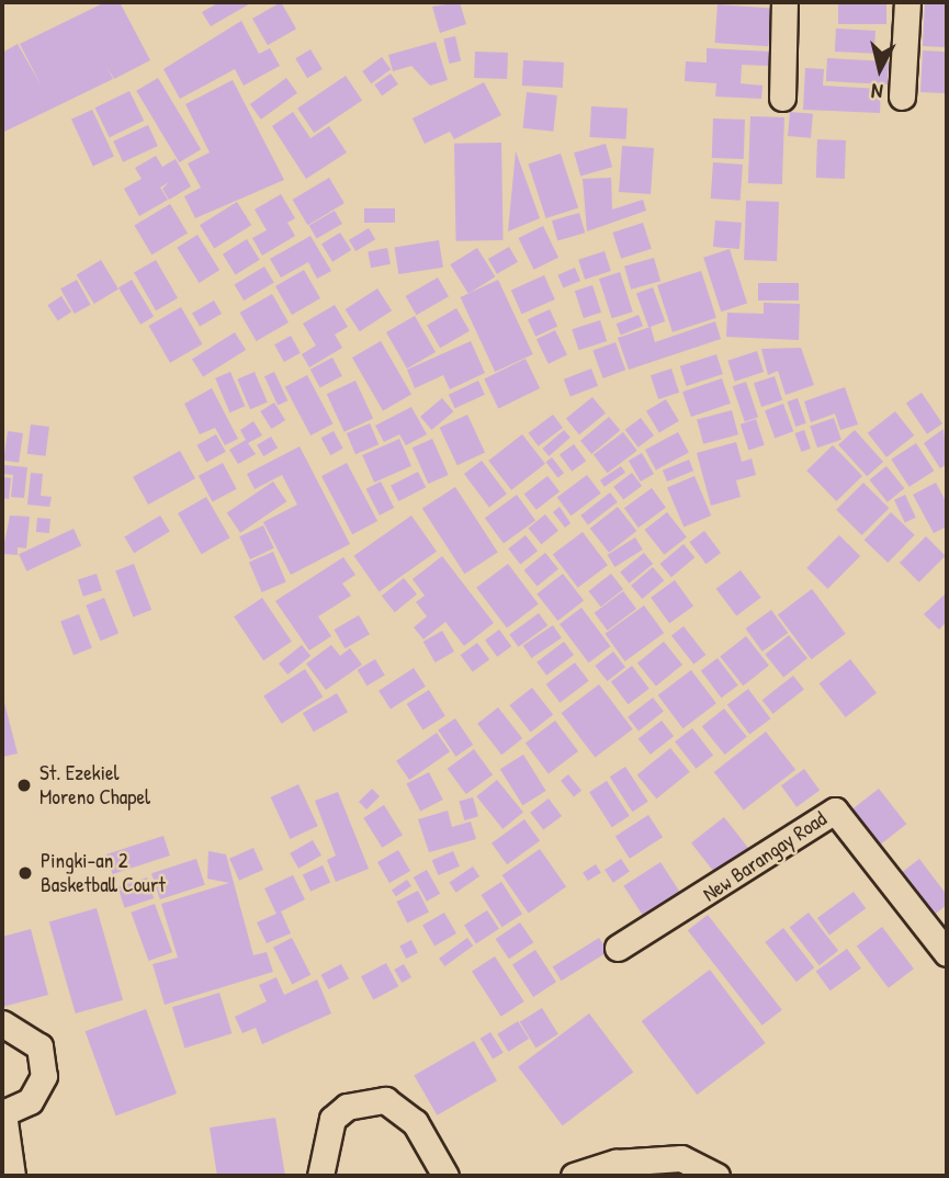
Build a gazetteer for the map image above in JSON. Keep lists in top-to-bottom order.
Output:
{
  "streets": {
    "street": ["New Barangay Road"]
  },
  "places": ["St. Ezekiel Moreno Chapel", "Pingki-an 2 Basketball Court"],
  "north": "bottom"
}
